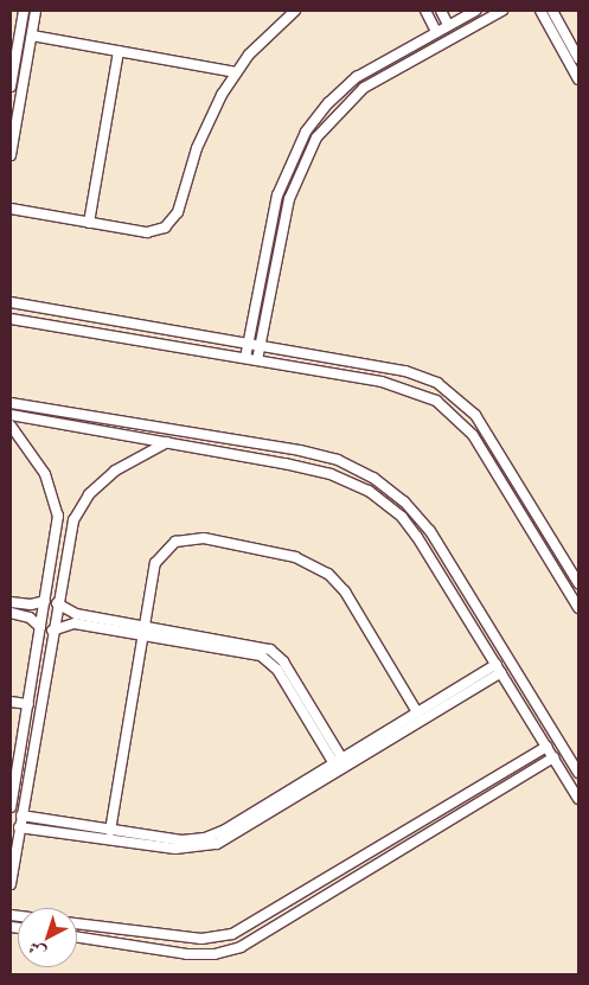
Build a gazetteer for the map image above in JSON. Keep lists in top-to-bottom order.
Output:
{
  "north": "bottom left"
}
